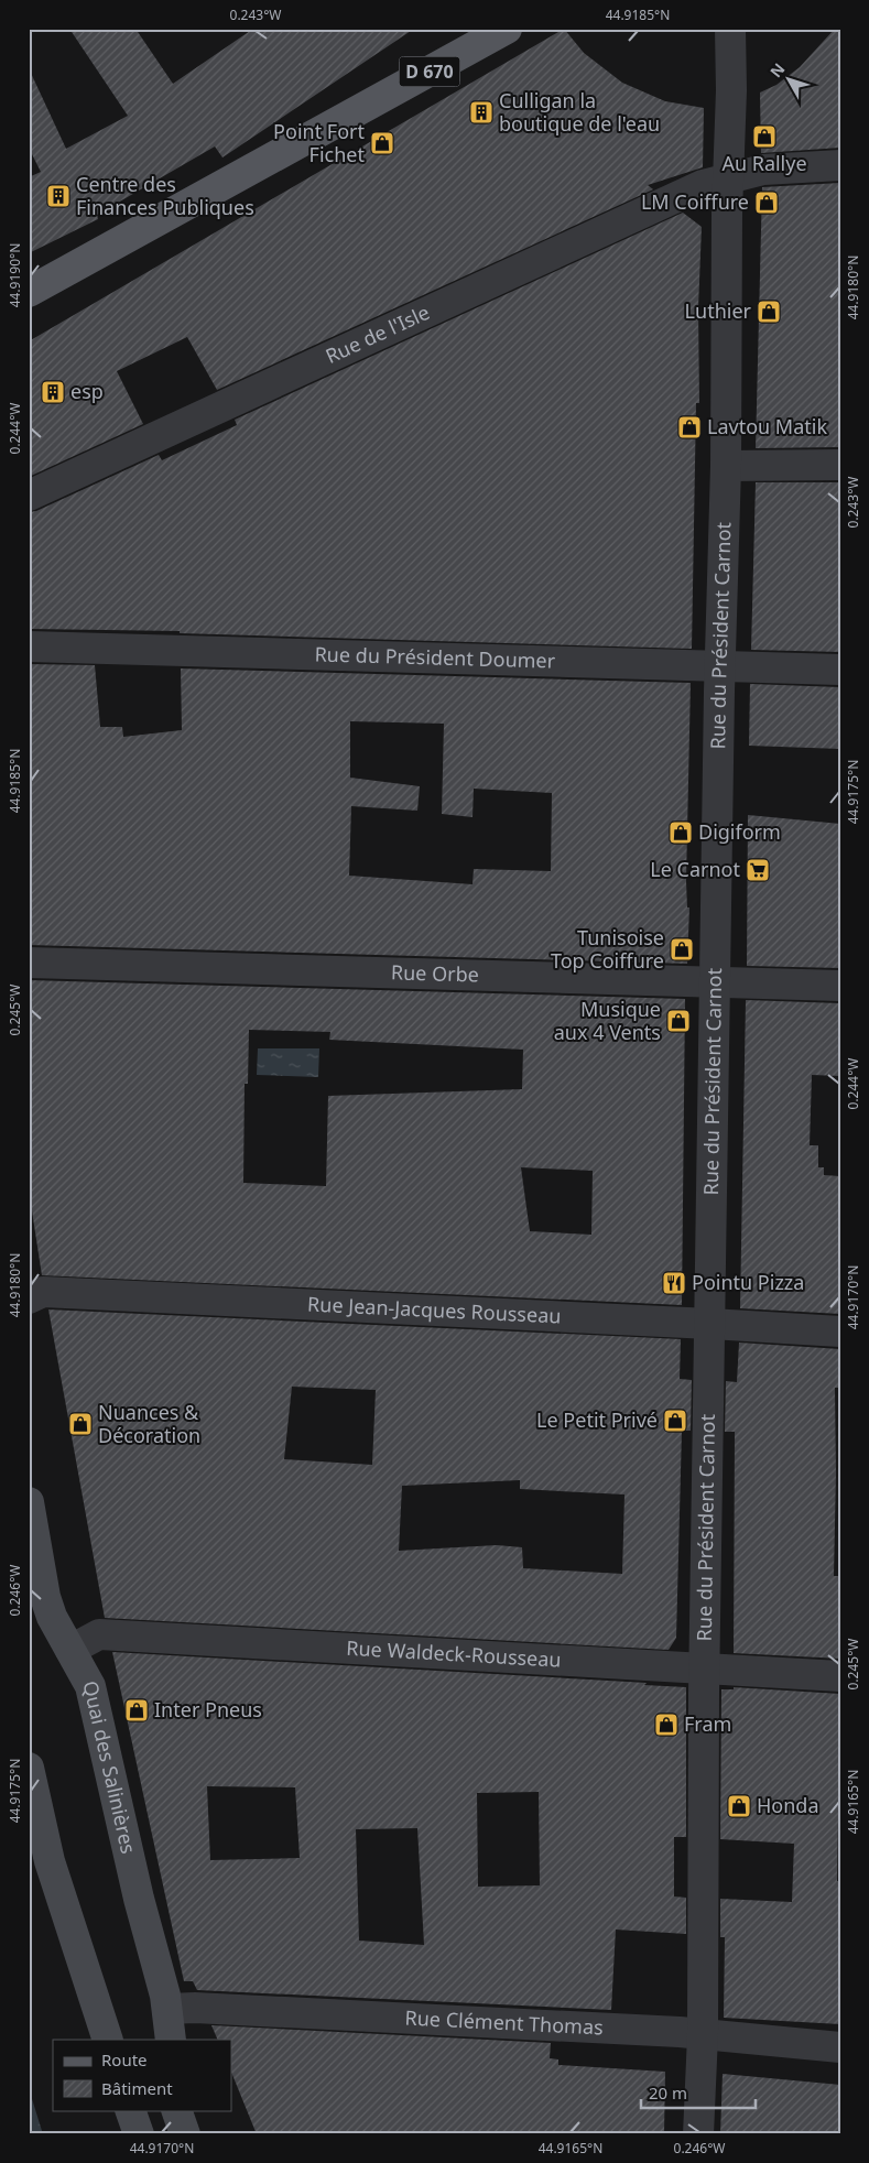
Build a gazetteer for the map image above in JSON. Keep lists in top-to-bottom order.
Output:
{
  "streets": {
    "main road": ["D 670"],
    "street": [
      "Rue de l'Isle",
      "Rue du Président Carnot",
      "Rue du Président Doumer",
      "Rue Orbe",
      "Rue Jean-Jacques Rousseau",
      "Rue Waldeck-Rousseau",
      "Quai des Salinières",
      "Rue Clément Thomas"
    ]
  },
  "crossings": [
    ["Rue de l'Isle", "Rue du Président Carnot"],
    ["Rue du Président Carnot", "Rue du Président Doumer"],
    ["Rue du Président Carnot", "Rue Orbe"],
    ["Rue du Président Carnot", "Rue Jean-Jacques Rousseau"],
    ["Rue du Président Carnot", "Rue Waldeck-Rousseau"],
    ["Rue du Président Carnot", "Rue Clément Thomas"],
    ["Rue Waldeck-Rousseau", "Quai des Salinières"],
    ["Quai des Salinières", "Rue Clément Thomas"]
  ],
  "places": {
    "building": ["Culligan la boutique de l'eau", "Centre des Finances Publiques", "esp"],
    "shop": [
      "Au Rallye",
      "Point Fort Fichet",
      "LM Coiffure",
      "Luthier",
      "Lavtou Matik",
      "Digiform",
      "Tunisoise Top Coiffure",
      "Musique aux 4 Vents",
      "Le Petit Privé",
      "Nuances & Décoration",
      "Inter Pneus",
      "Fram",
      "Honda"
    ],
    "supermarket": ["Le Carnot"],
    "restaurant": ["Pointu Pizza"]
  },
  "legend": ["Route", "Bâtiment"],
  "scale_bar": "20 m",
  "north": "top left",
  "coordinates": [
    "0.243°W",
    "44.9185°N",
    "44.9190°N",
    "44.9180°N",
    "0.244°W",
    "44.9175°N",
    "0.245°W",
    "44.9170°N",
    "0.246°W",
    "44.9165°N"
  ]
}
